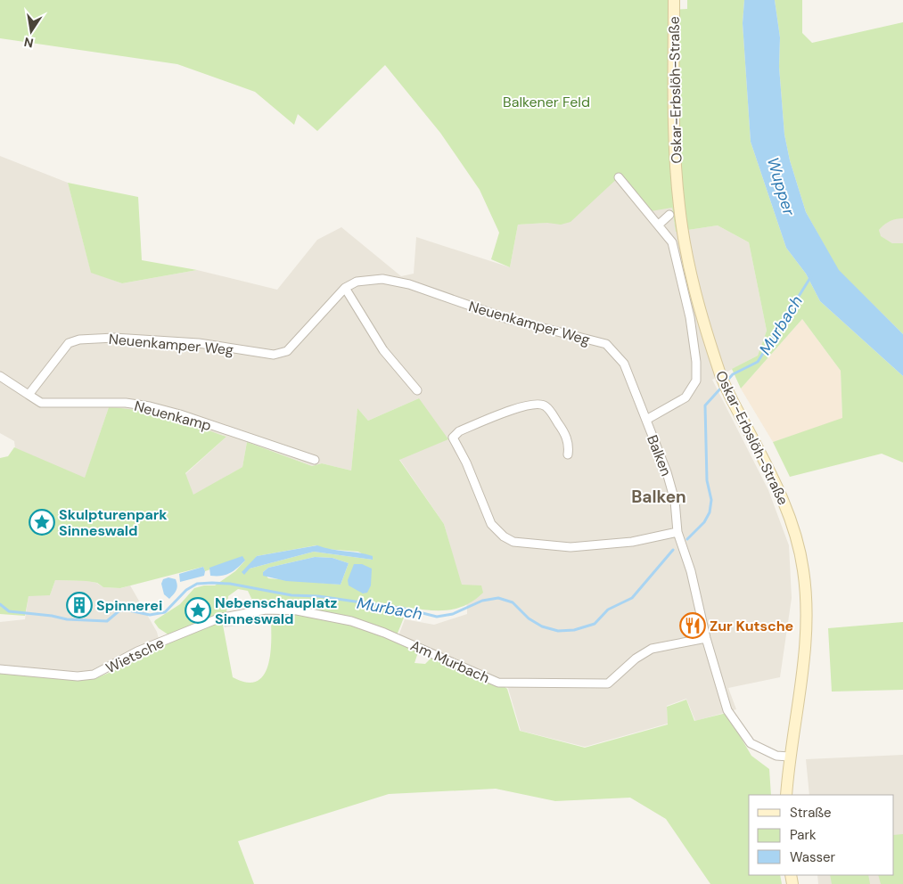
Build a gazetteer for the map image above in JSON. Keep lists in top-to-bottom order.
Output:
{
  "streets": {
    "main road": ["Oskar-Erbslöh-Straße"],
    "street": [
      "Neuenkamper Weg",
      "Neuenkamp",
      "Balken",
      "Wietsche",
      "Am Murbach"
    ]
  },
  "crossings": [
    ["Oskar-Erbslöh-Straße", "Balken"],
    ["Neuenkamper Weg", "Neuenkamp"],
    ["Neuenkamper Weg", "Balken"],
    ["Balken", "Am Murbach"],
    ["Wietsche", "Am Murbach"]
  ],
  "districts": ["Balken"],
  "water": ["Wupper", "Murbach"],
  "parks": ["Balkener Feld"],
  "places": {
    "place": ["Skulpturenpark Sinneswald", "Nebenschauplatz Sinneswald"],
    "building": ["Spinnerei"],
    "restaurant": ["Zur Kutsche"]
  },
  "legend": ["Straße", "Park", "Wasser"],
  "north": "bottom"
}
